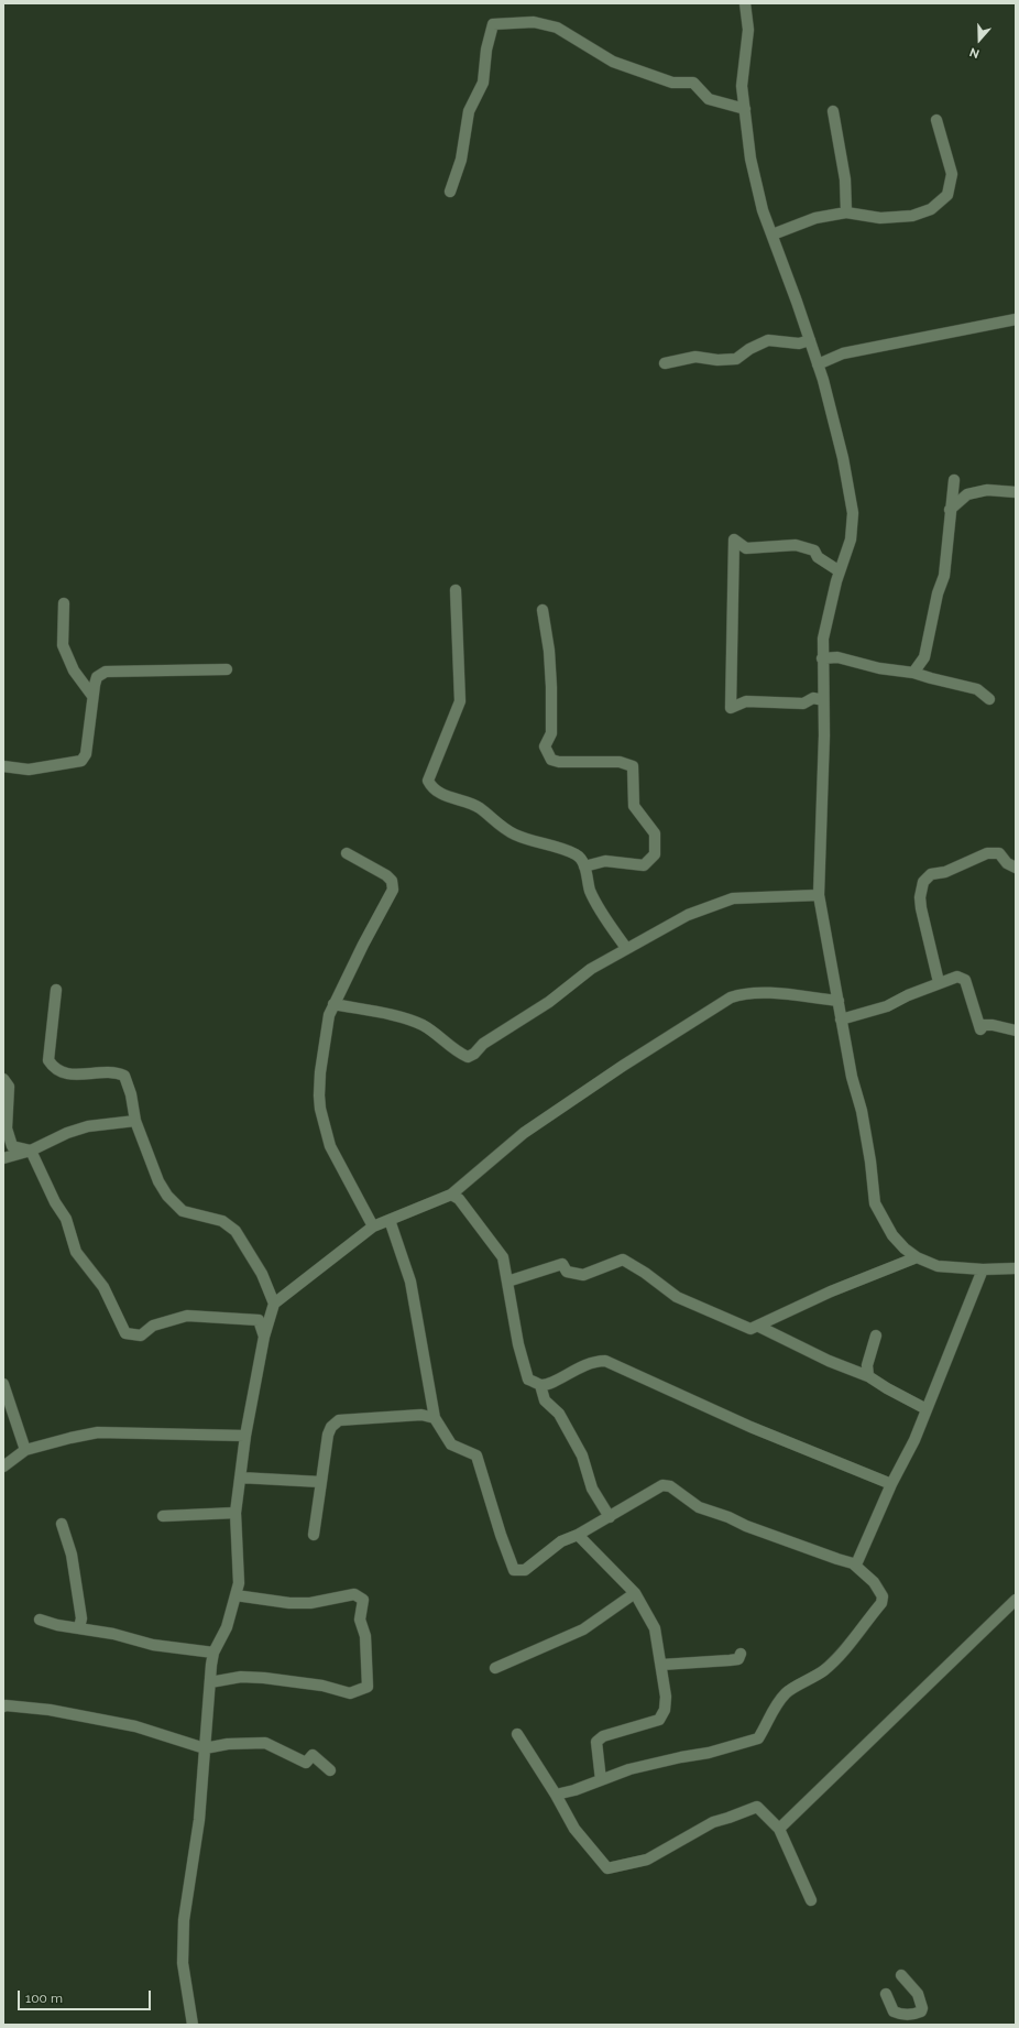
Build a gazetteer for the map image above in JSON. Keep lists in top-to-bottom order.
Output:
{
  "scale_bar": "100 m",
  "north": "bottom"
}
